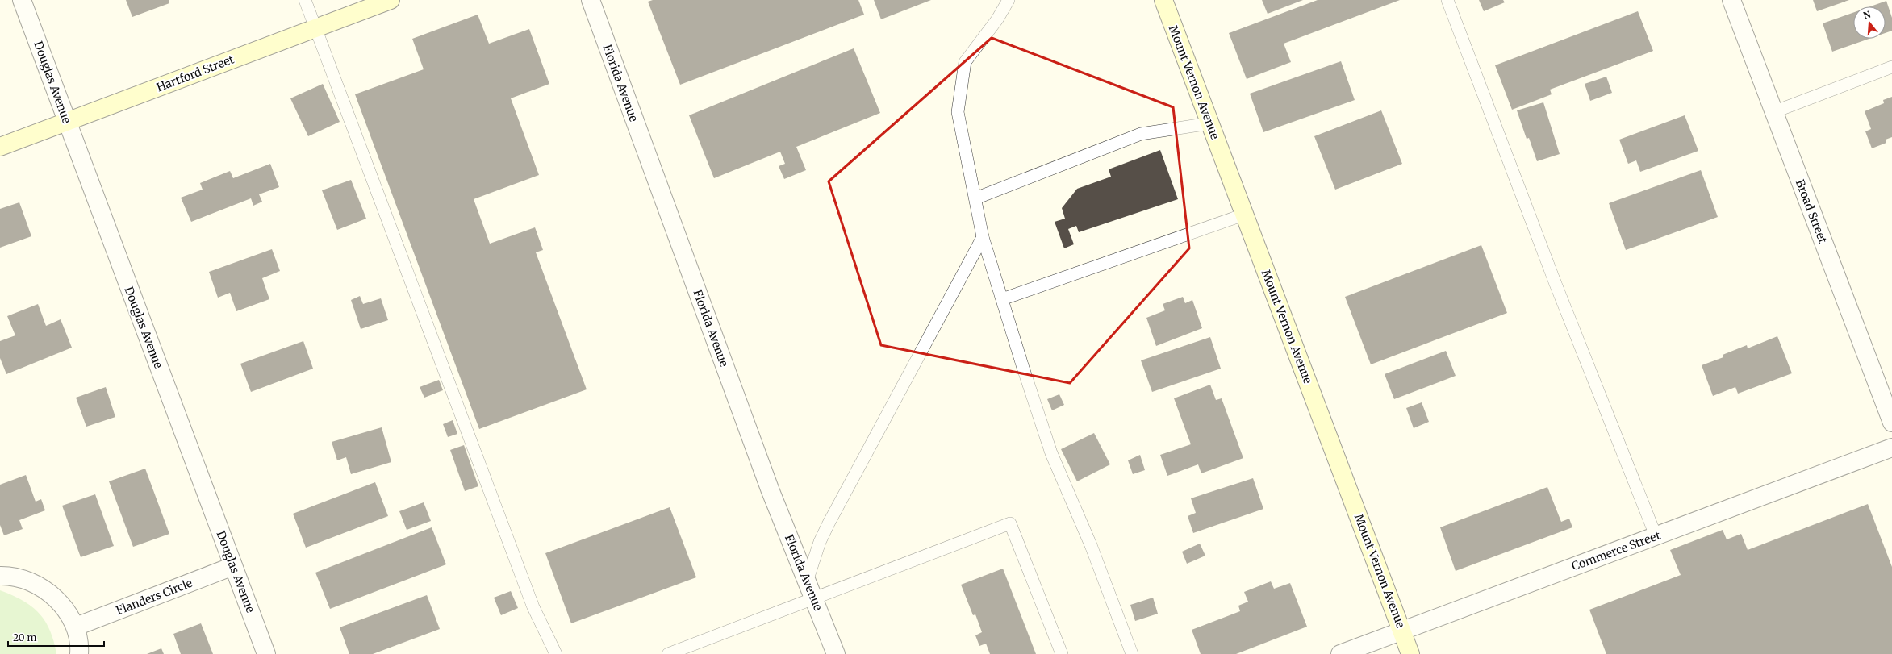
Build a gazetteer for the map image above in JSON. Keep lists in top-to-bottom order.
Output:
{
  "streets": {
    "street": [
      "Hartford Street",
      "Douglas Avenue",
      "Mount Vernon Avenue",
      "Florida Avenue",
      "Broad Street",
      "Commerce Street",
      "Flanders Circle"
    ]
  },
  "crossings": [
    ["Hartford Street", "Douglas Avenue"],
    ["Douglas Avenue", "Flanders Circle"],
    ["Mount Vernon Avenue", "Commerce Street"]
  ],
  "scale_bar": "20 m",
  "north": "top"
}
